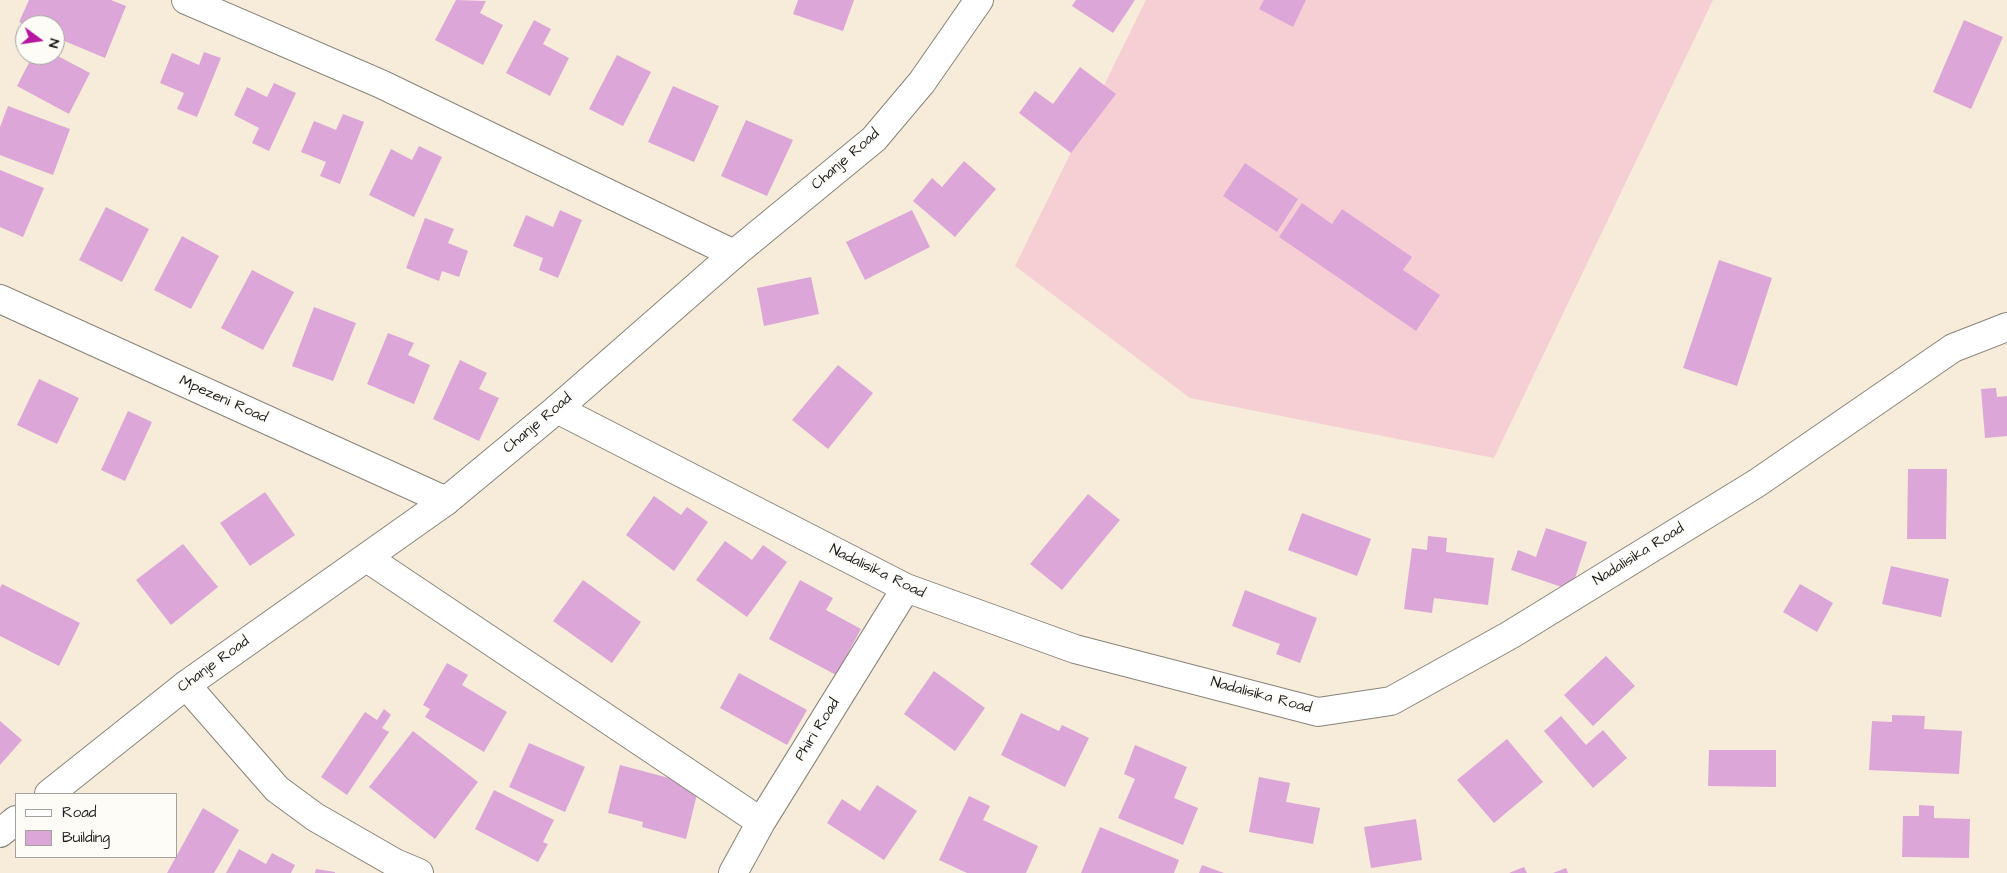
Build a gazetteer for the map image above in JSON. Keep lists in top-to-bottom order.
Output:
{
  "streets": {
    "street": [
      "Chanje Road",
      "Mpezeni Road",
      "Nadalisika Road",
      "Phiri Road"
    ]
  },
  "crossings": [
    ["Chanje Road", "Mpezeni Road"],
    ["Chanje Road", "Nadalisika Road"],
    ["Nadalisika Road", "Phiri Road"]
  ],
  "legend": ["Road", "Building"],
  "north": "right"
}
